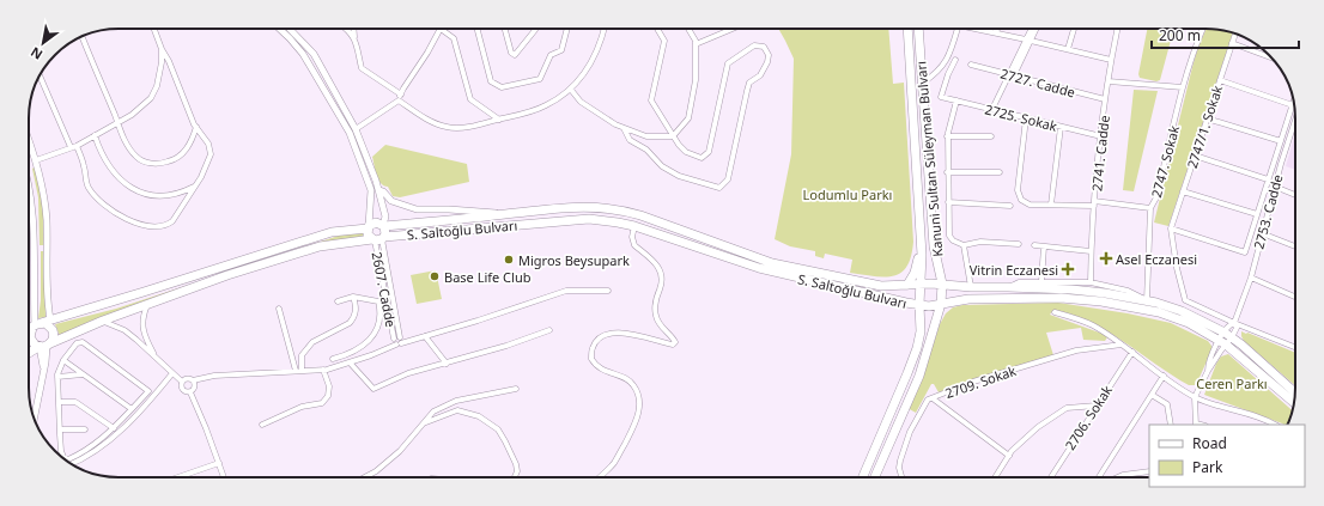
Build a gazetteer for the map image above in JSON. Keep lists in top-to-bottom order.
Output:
{
  "streets": {
    "main road": ["Kanuni Sultan Süleyman Bulvarı", "S. Saltoğlu Bulvarı"],
    "street": [
      "2727. Cadde",
      "2725. Sokak",
      "2747/1. Sokak",
      "2741. Cadde",
      "2747. Sokak",
      "2753. Cadde",
      "2607. Cadde",
      "2709. Sokak",
      "2706. Sokak"
    ]
  },
  "crossings": [
    ["2727. Cadde", "2741. Cadde"],
    ["2725. Sokak", "2741. Cadde"],
    ["Kanuni Sultan Süleyman Bulvarı", "S. Saltoğlu Bulvarı"],
    ["2747. Sokak", "S. Saltoğlu Bulvarı"],
    ["S. Saltoğlu Bulvarı", "2607. Cadde"]
  ],
  "parks": ["Lodumlu Parkı", "Ceren Parkı"],
  "places": {
    "health": ["Asel Eczanesi", "Vitrin Eczanesi"],
    "other": ["Migros Beysupark", "Base Life Club"]
  },
  "legend": ["Road", "Park"],
  "scale_bar": "200 m",
  "north": "bottom left"
}
